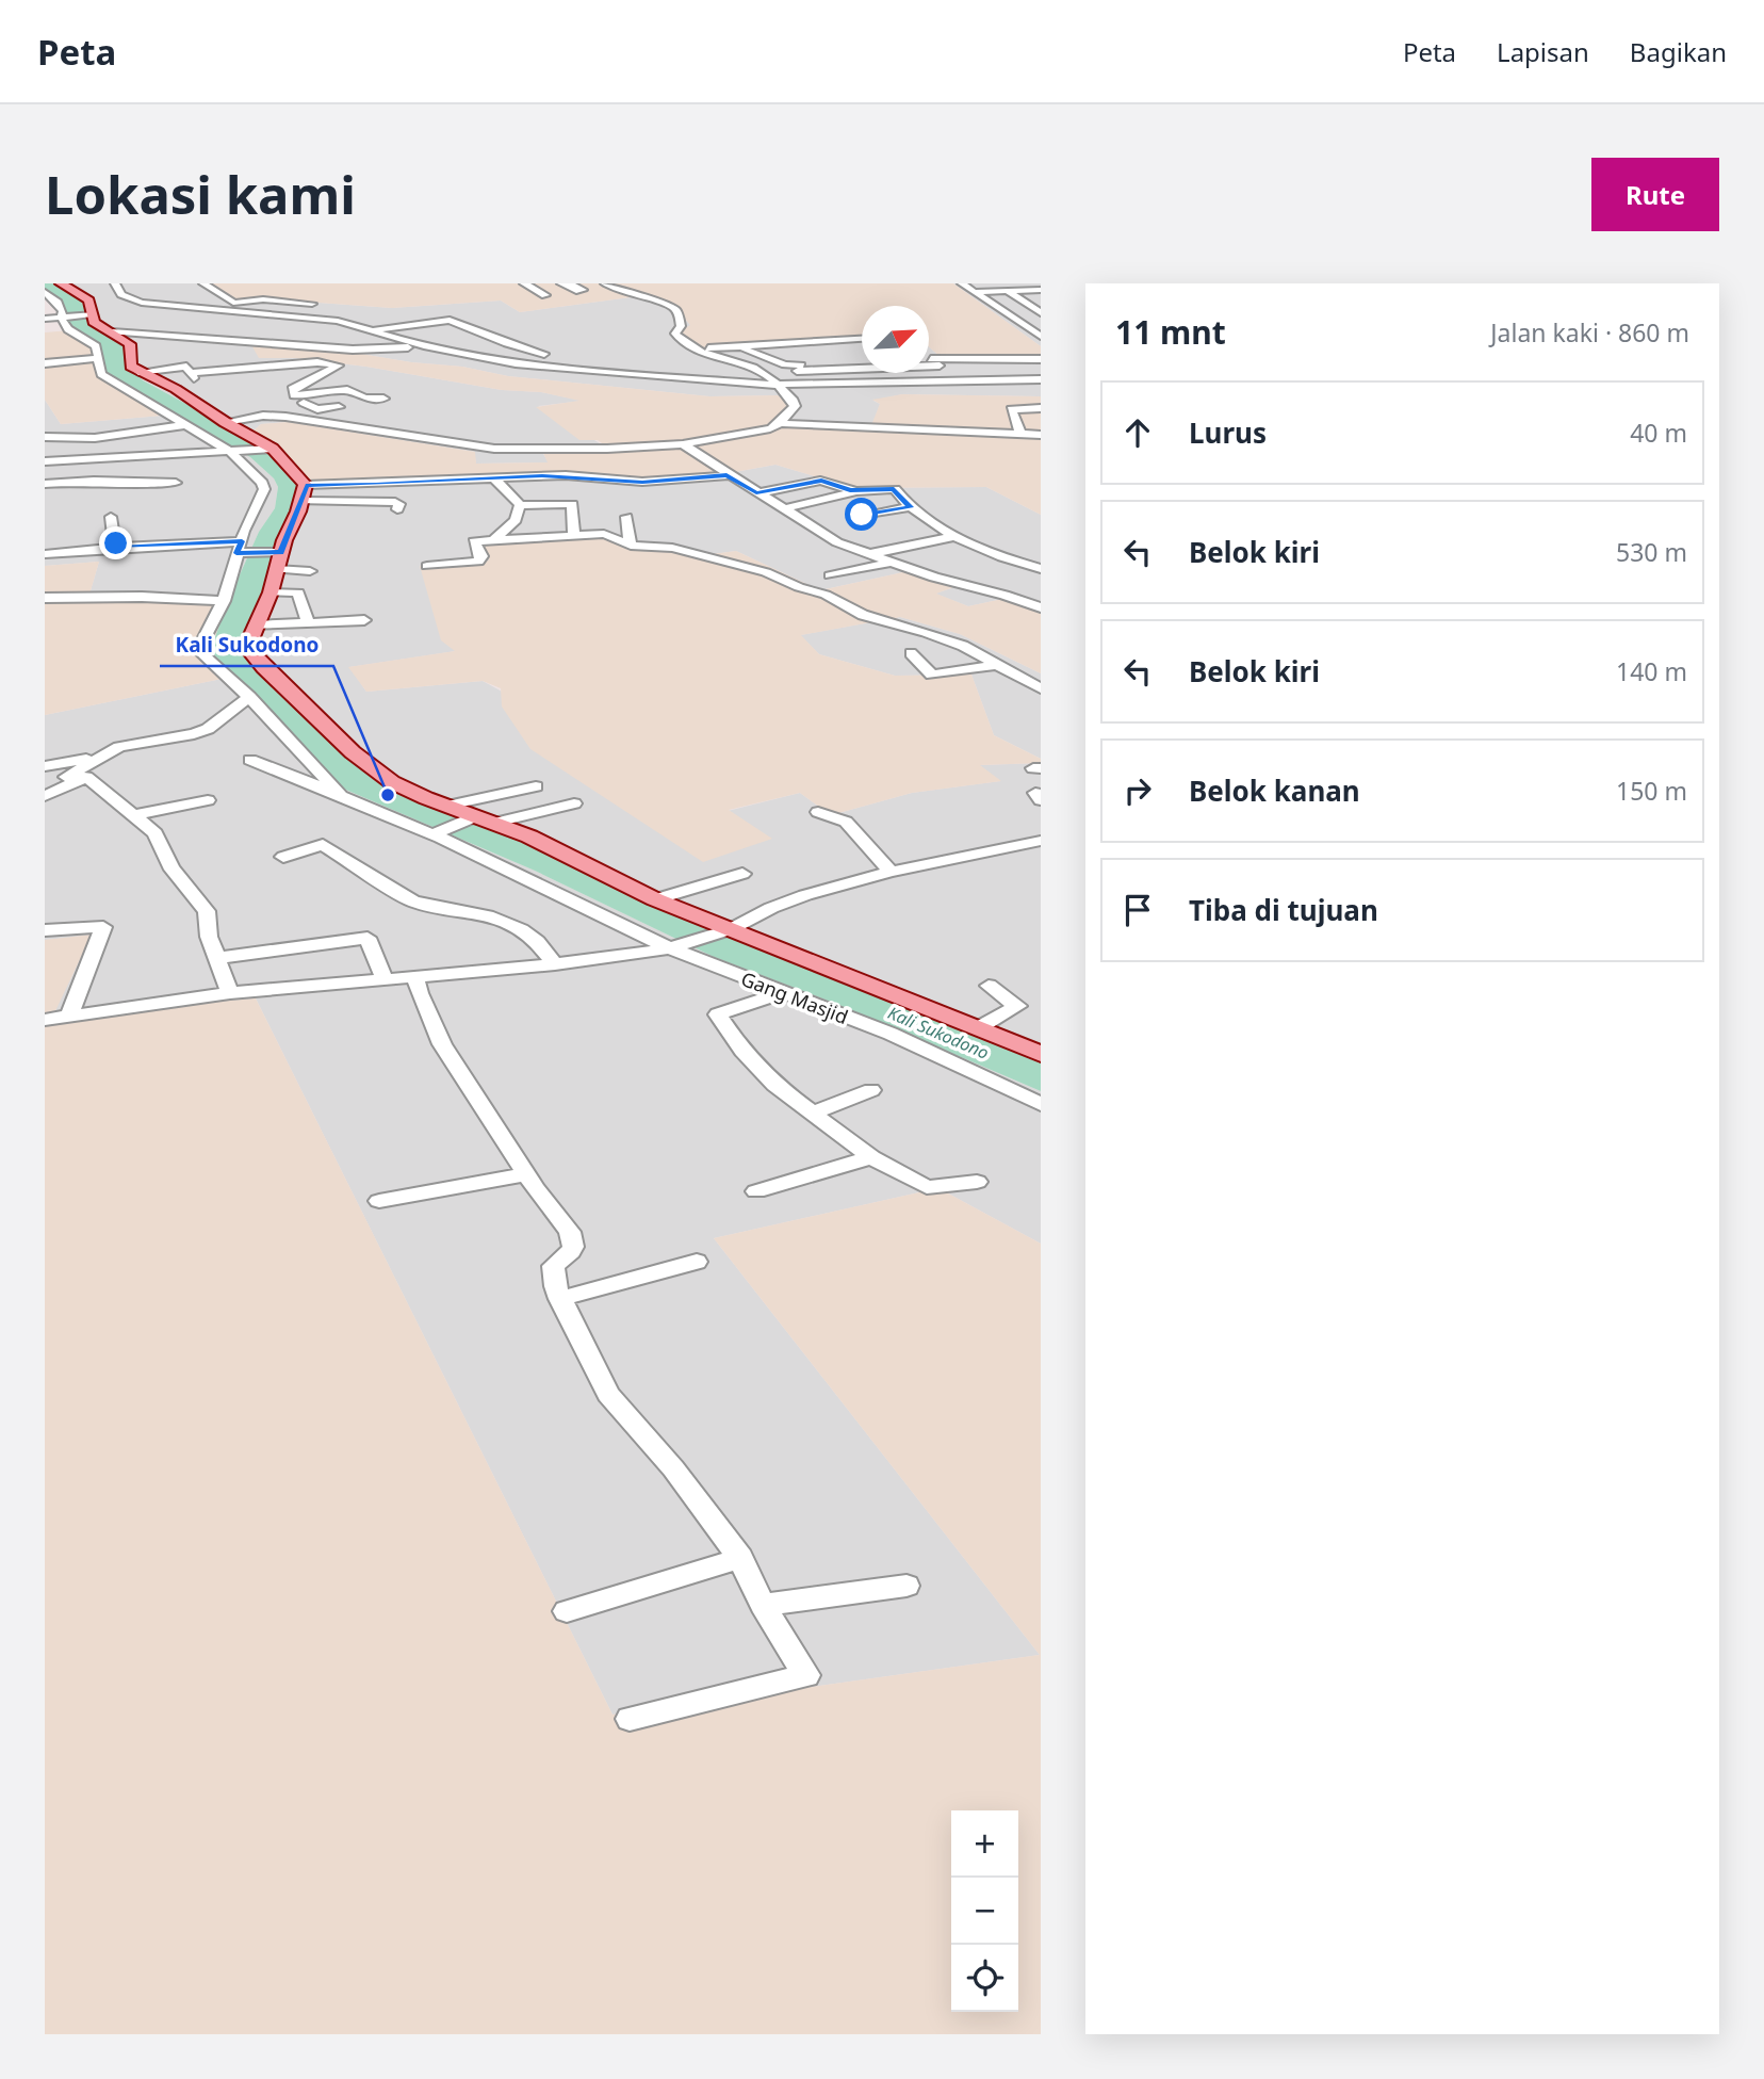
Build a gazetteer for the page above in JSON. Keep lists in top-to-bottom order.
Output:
{
  "streets": {
    "street": ["Gang Masjid"]
  },
  "water": ["Kali Sukodono"],
  "places": ["Kali Sukodono"],
  "north": "top right",
  "page": {
    "header": "Peta",
    "nav": ["Peta", "Lapisan", "Bagikan"],
    "buttons": "Rute",
    "title": "Lokasi kami",
    "heading": ["11 mnt", "Jalan kaki · 860 m"],
    "list": [
      ["Lurus", "40 m"],
      ["Belok kiri", "530 m"],
      ["Belok kiri", "140 m"],
      ["Belok kanan", "150 m"],
      "Tiba di tujuan"
    ],
    "map_buttons": ["+", "−"]
  }
}
